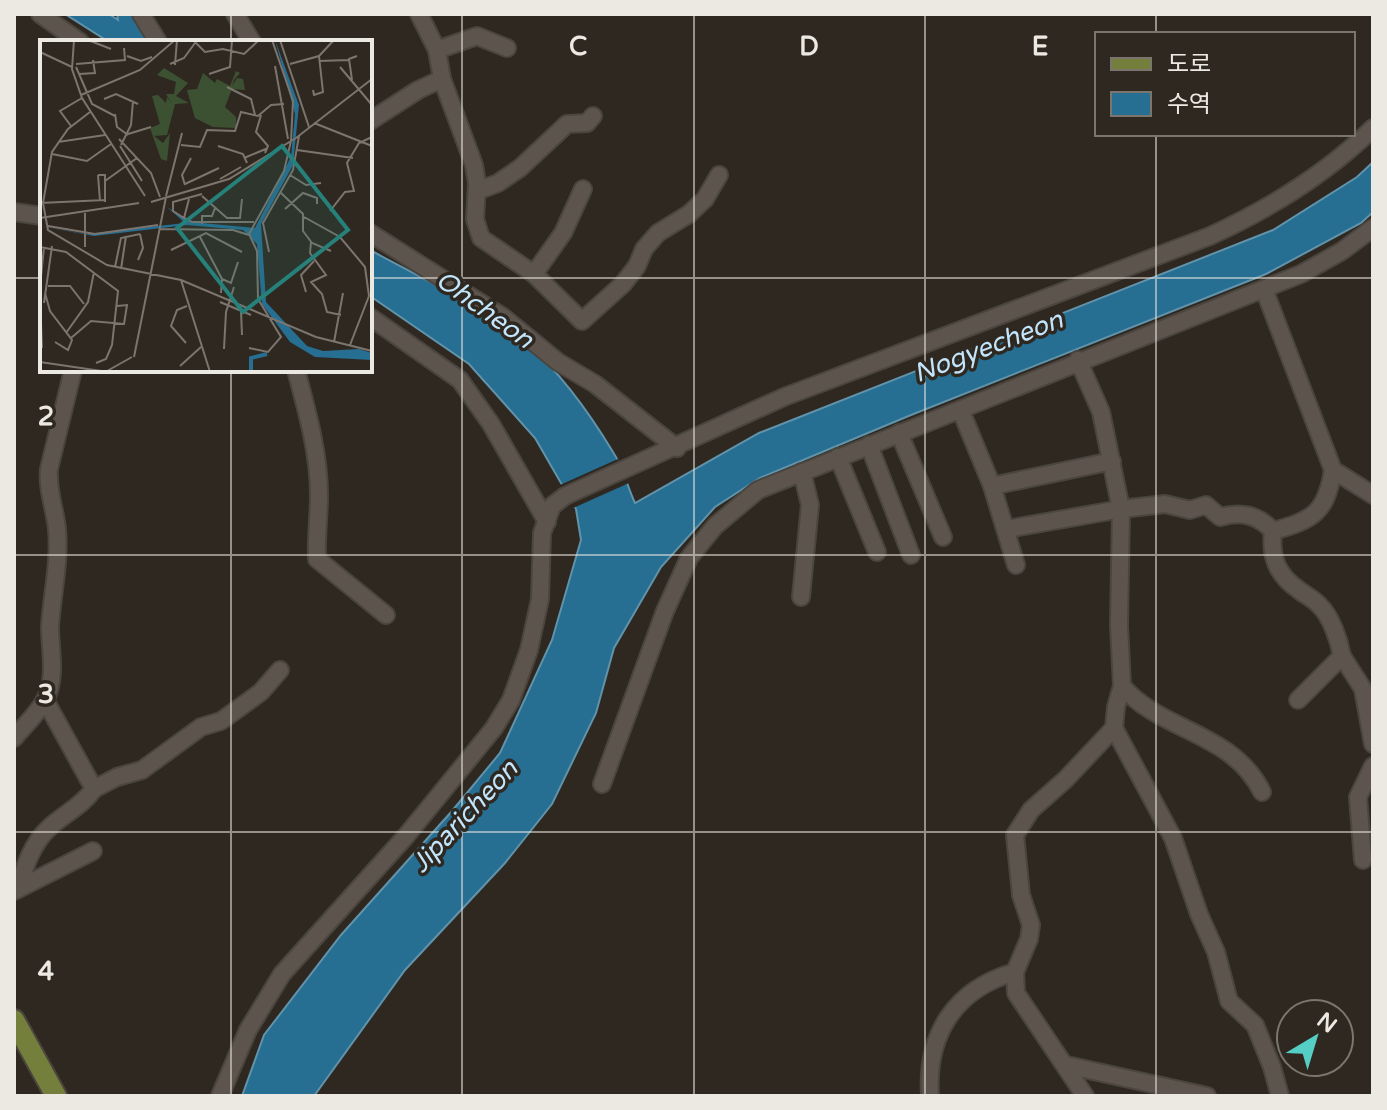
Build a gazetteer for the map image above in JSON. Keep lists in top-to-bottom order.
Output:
{
  "water": ["Ohcheon", "Nogyecheon", "Jiparicheon"],
  "legend": ["도로", "수역"],
  "north": "top right",
  "grid": {
    "columns": ["C", "D", "E"],
    "rows": ["2", "3", "4"]
  }
}
